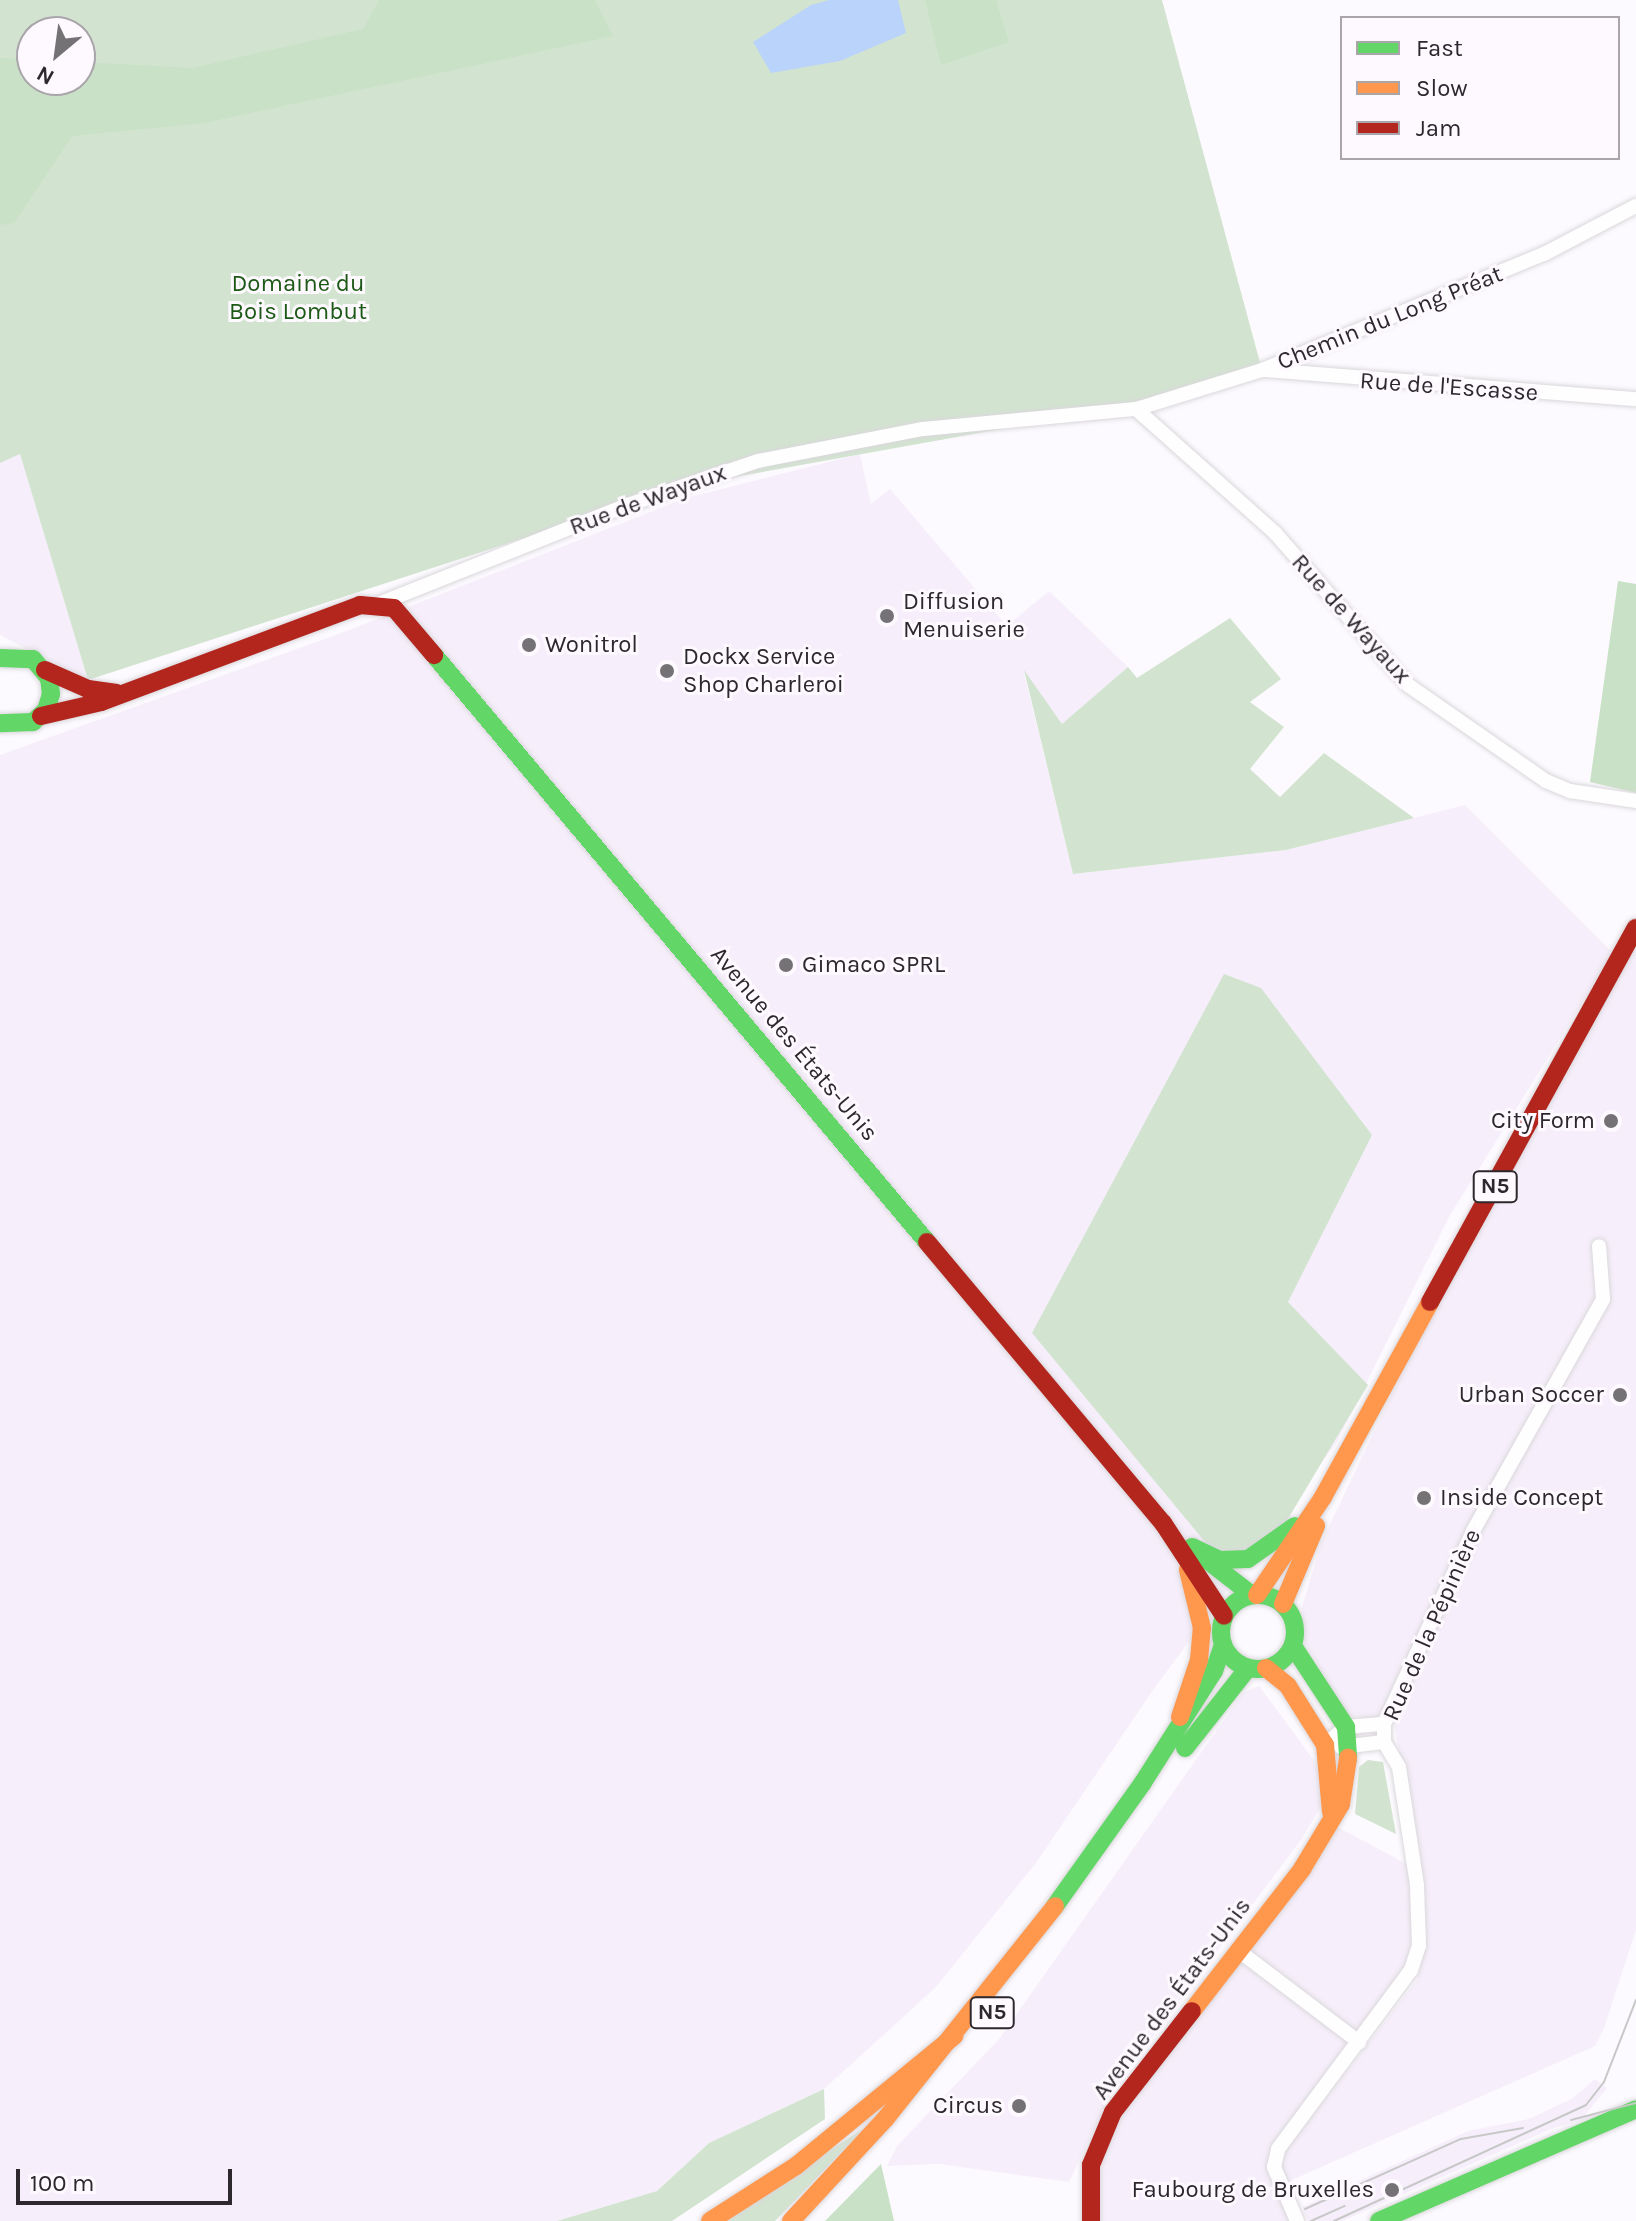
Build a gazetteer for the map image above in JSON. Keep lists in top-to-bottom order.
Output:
{
  "streets": {
    "main road": ["Avenue des États-Unis", "N5"],
    "street": [
      "Chemin du Long Préat",
      "Rue de l'Escasse",
      "Rue de Wayaux",
      "Rue de la Pépinière"
    ]
  },
  "crossings": [
    ["Chemin du Long Préat", "Rue de l'Escasse"],
    ["Chemin du Long Préat", "Rue de Wayaux"],
    ["Rue de Wayaux", "Avenue des États-Unis"],
    ["Avenue des États-Unis", "N5"]
  ],
  "parks": ["Domaine du Bois Lombut"],
  "places": [
    "Diffusion Menuiserie",
    "Wonitrol",
    "Dockx Service Shop Charleroi",
    "Gimaco SPRL",
    "City Form",
    "Urban Soccer",
    "Inside Concept",
    "Circus",
    "Faubourg de Bruxelles"
  ],
  "legend": ["Fast", "Slow", "Jam"],
  "scale_bar": "100 m",
  "north": "bottom left"
}
